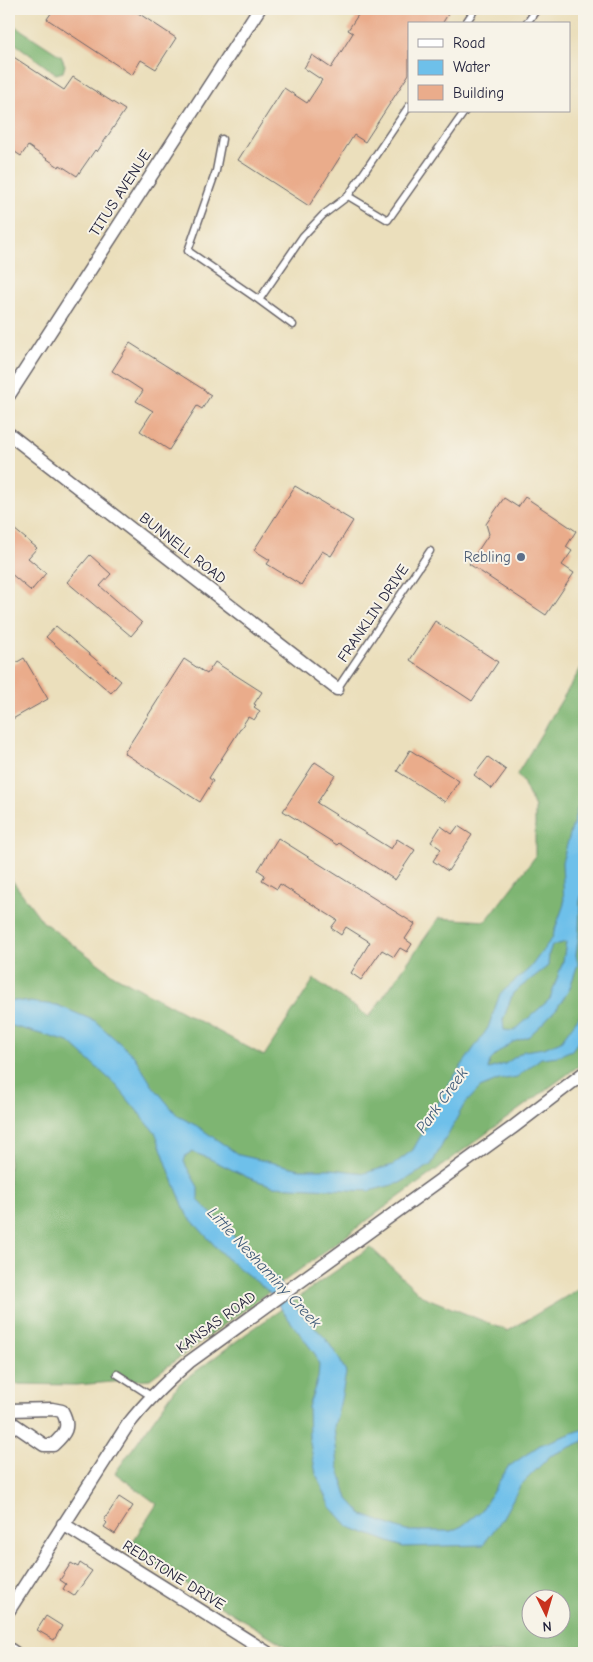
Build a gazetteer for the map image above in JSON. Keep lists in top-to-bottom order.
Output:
{
  "streets": {
    "street": [
      "TITUS AVENUE",
      "BUNNELL ROAD",
      "KANSAS ROAD",
      "REDSTONE DRIVE"
    ],
    "lane": ["FRANKLIN DRIVE"]
  },
  "crossings": [
    ["BUNNELL ROAD", "FRANKLIN DRIVE"],
    ["KANSAS ROAD", "REDSTONE DRIVE"]
  ],
  "water": ["Park Creek", "Little Neshaminy Creek"],
  "places": ["Rebling"],
  "legend": ["Road", "Water", "Building"],
  "north": "bottom"
}
